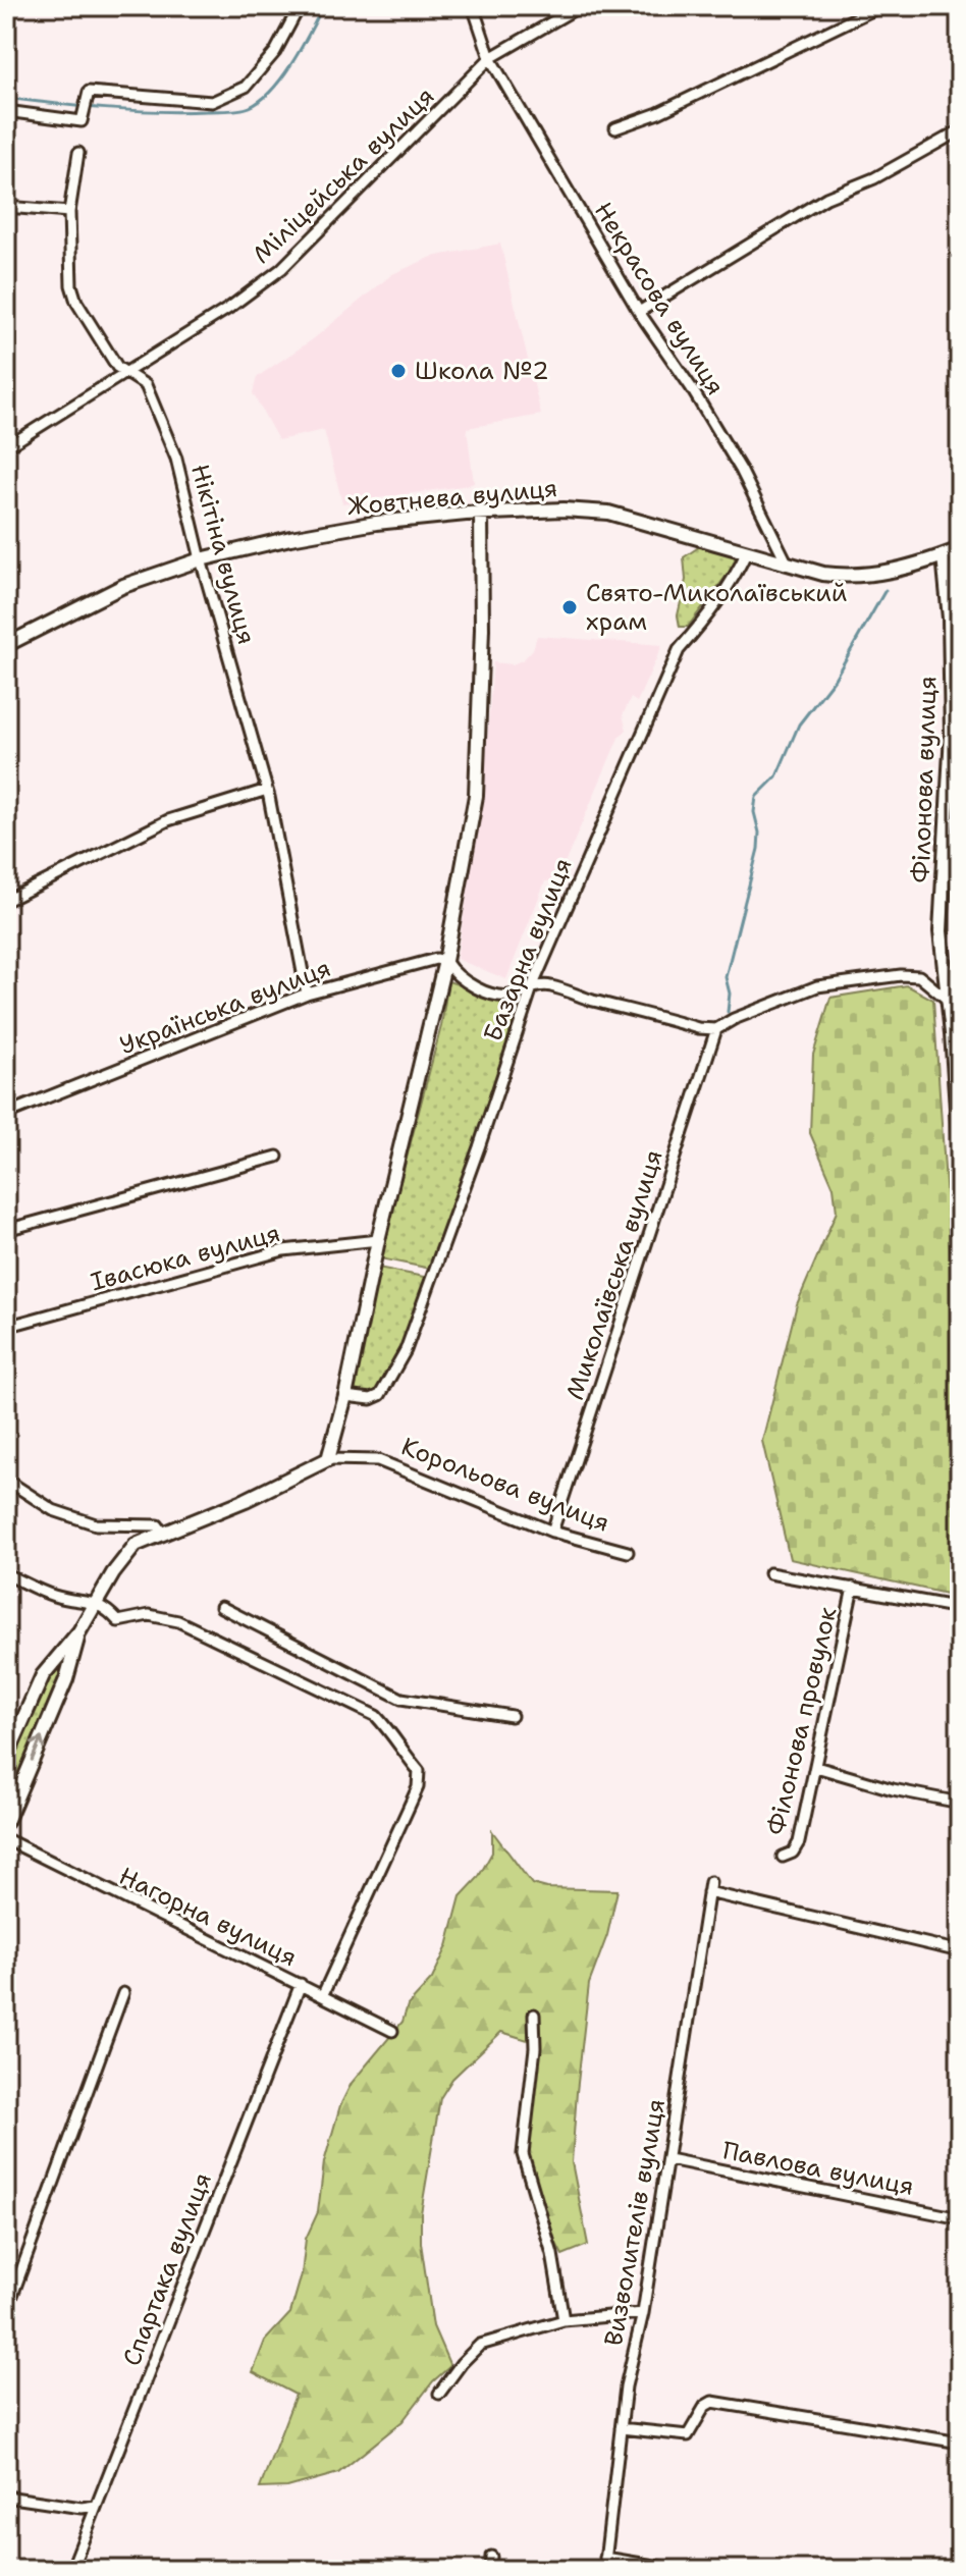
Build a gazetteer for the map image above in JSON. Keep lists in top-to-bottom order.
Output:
{
  "streets": {
    "main road": ["Жовтнева вулиця", "Філонова вулиця", "Корольова вулиця"],
    "street": [
      "Міліцейська вулиця",
      "Некрасова вулиця",
      "Нікітіна вулиця",
      "Базарна вулиця",
      "Українська вулиця",
      "Івасюка вулиця",
      "Миколаївська вулиця",
      "Філонова провулок",
      "Нагорна вулиця",
      "Павлова вулиця",
      "Визволителів вулиця",
      "Спартака вулиця"
    ]
  },
  "crossings": [
    ["Міліцейська вулиця", "Некрасова вулиця"],
    ["Міліцейська вулиця", "Нікітіна вулиця"],
    ["Некрасова вулиця", "Жовтнева вулиця"],
    ["Жовтнева вулиця", "Нікітіна вулиця"],
    ["Жовтнева вулиця", "Філонова вулиця"],
    ["Жовтнева вулиця", "Базарна вулиця"],
    ["Нікітіна вулиця", "Українська вулиця"],
    ["Миколаївська вулиця", "Корольова вулиця"],
    ["Нагорна вулиця", "Спартака вулиця"],
    ["Павлова вулиця", "Визволителів вулиця"]
  ],
  "places": ["Школа №2", "Свято-Миколаївський храм"]
}
